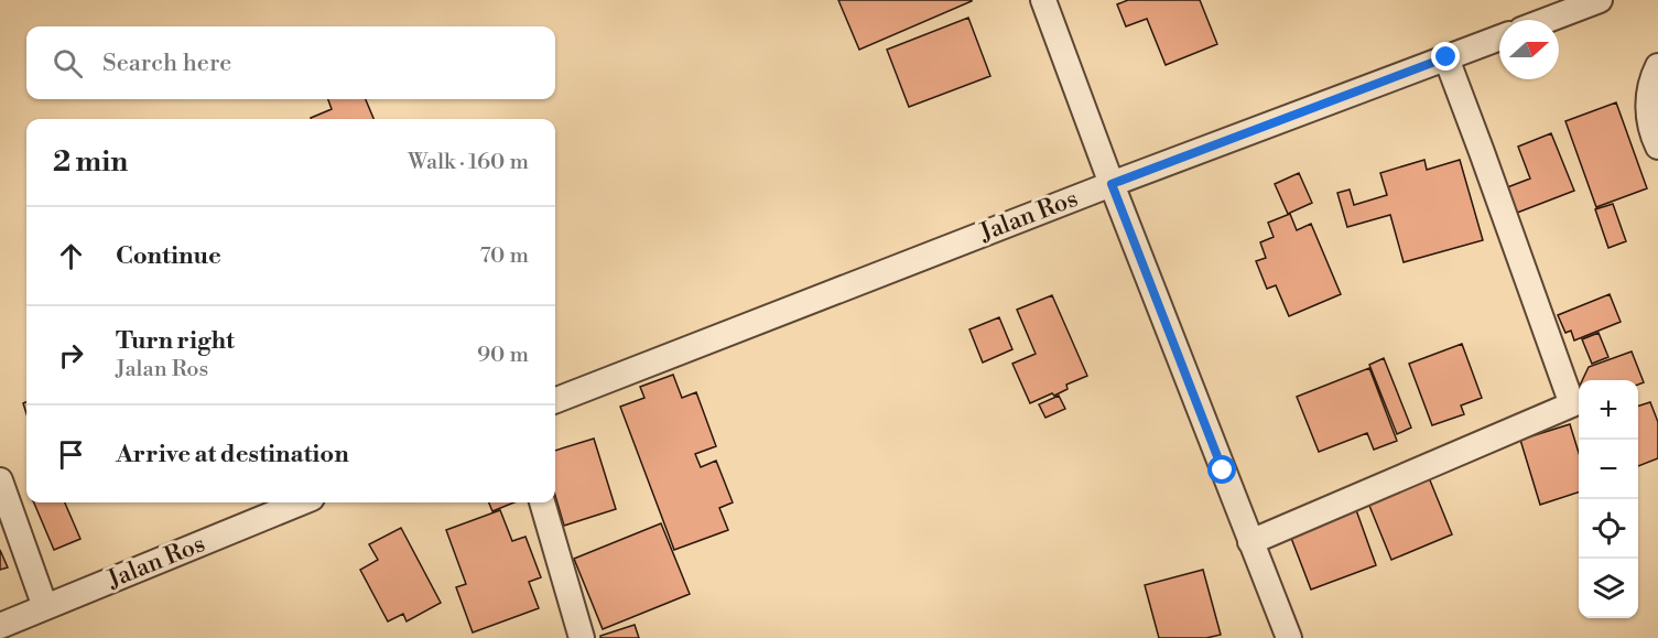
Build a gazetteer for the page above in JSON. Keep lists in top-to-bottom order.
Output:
{
  "streets": {
    "street": ["Jalan Ros"]
  },
  "north": "right",
  "page": {
    "search": "Search here",
    "heading": ["2 min", "Walk · 160 m"],
    "list": [
      ["Continue", "70 m"],
      ["Turn right", "Jalan Ros", "90 m"],
      "Arrive at destination"
    ],
    "map_buttons": ["+", "−"]
  }
}
